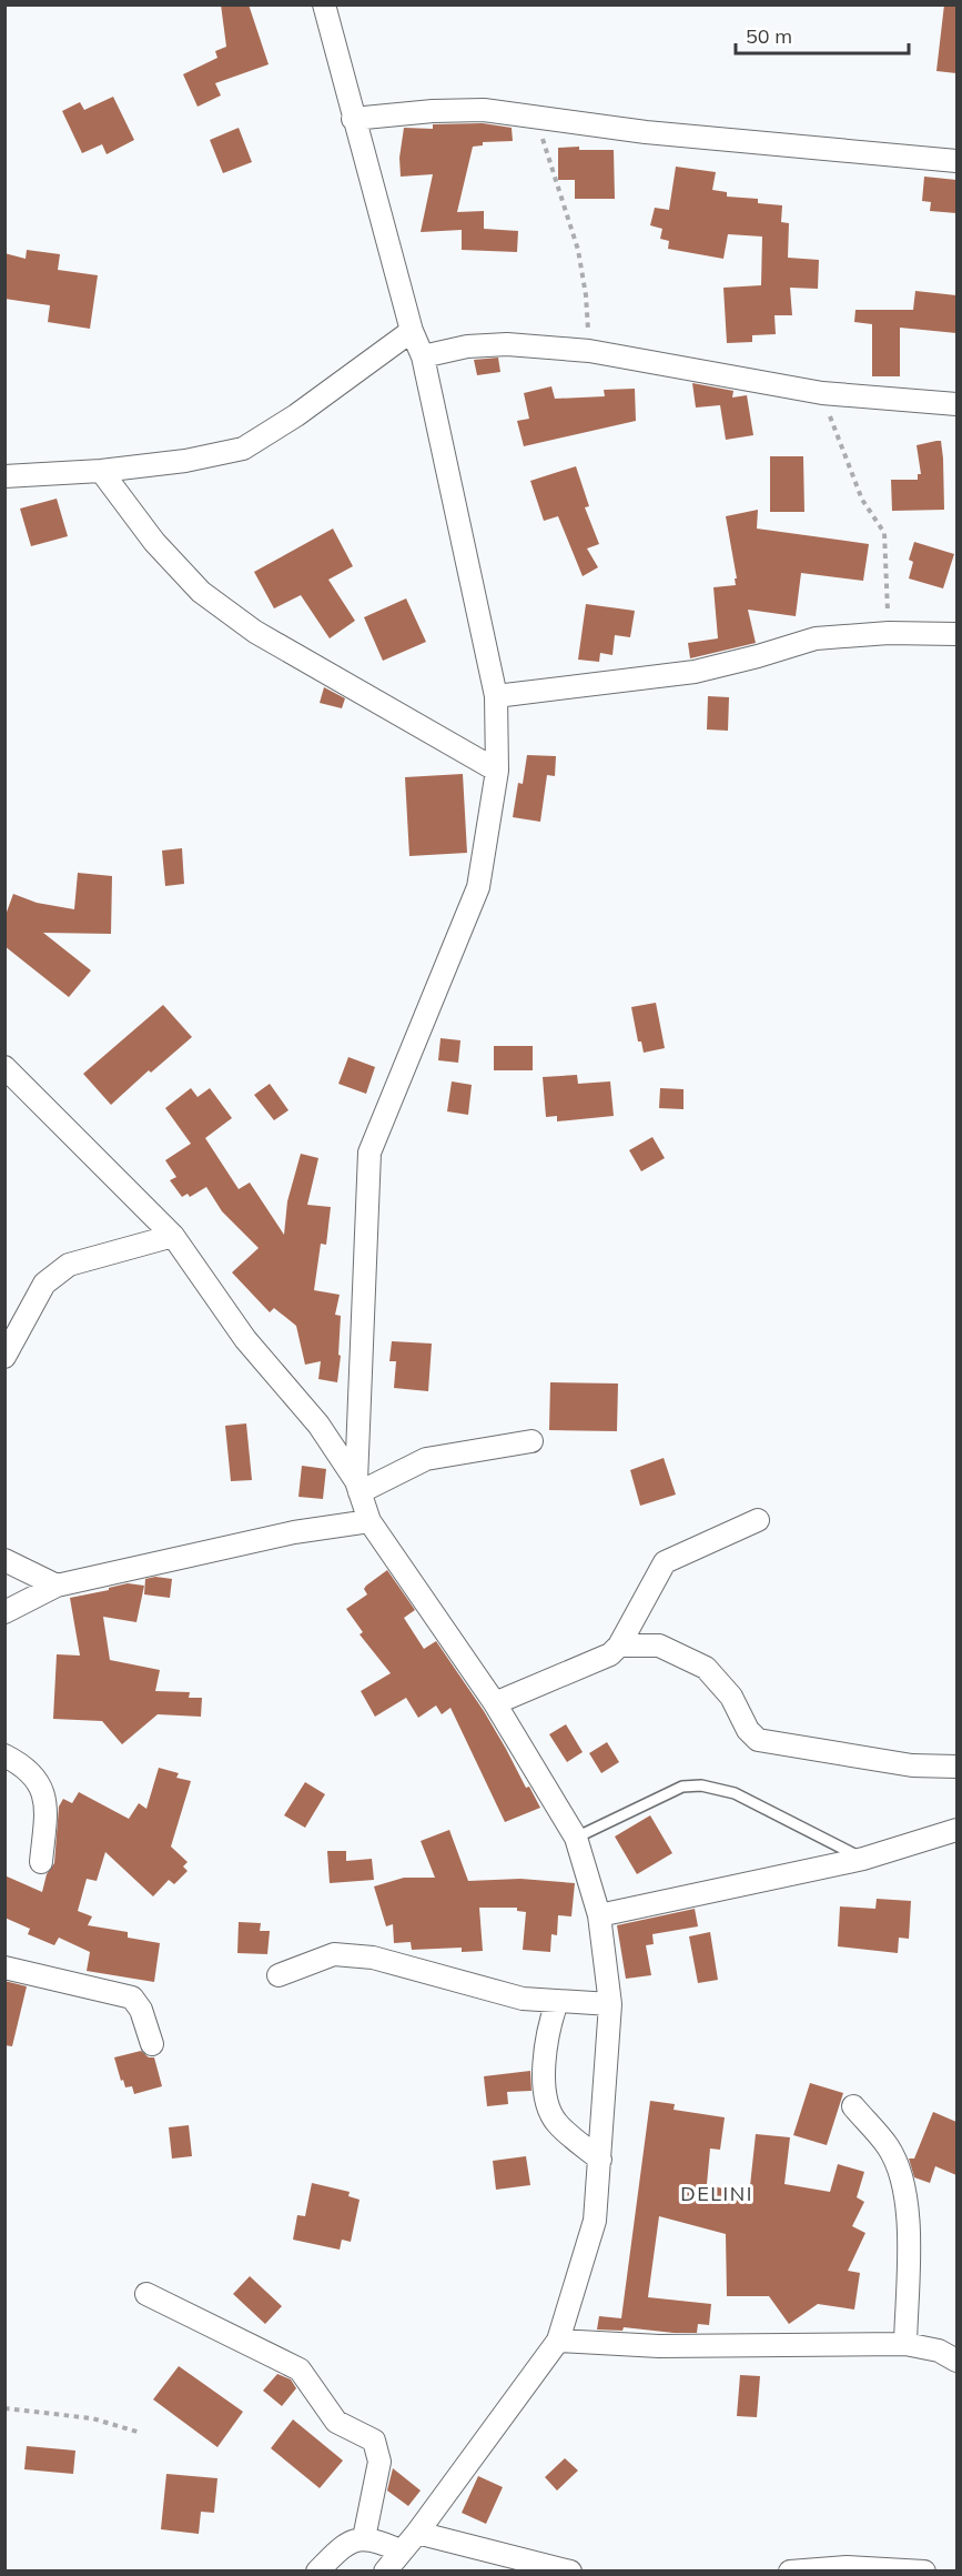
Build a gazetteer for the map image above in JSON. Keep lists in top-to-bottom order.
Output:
{
  "districts": ["DELINI"],
  "scale_bar": "50 m"
}
